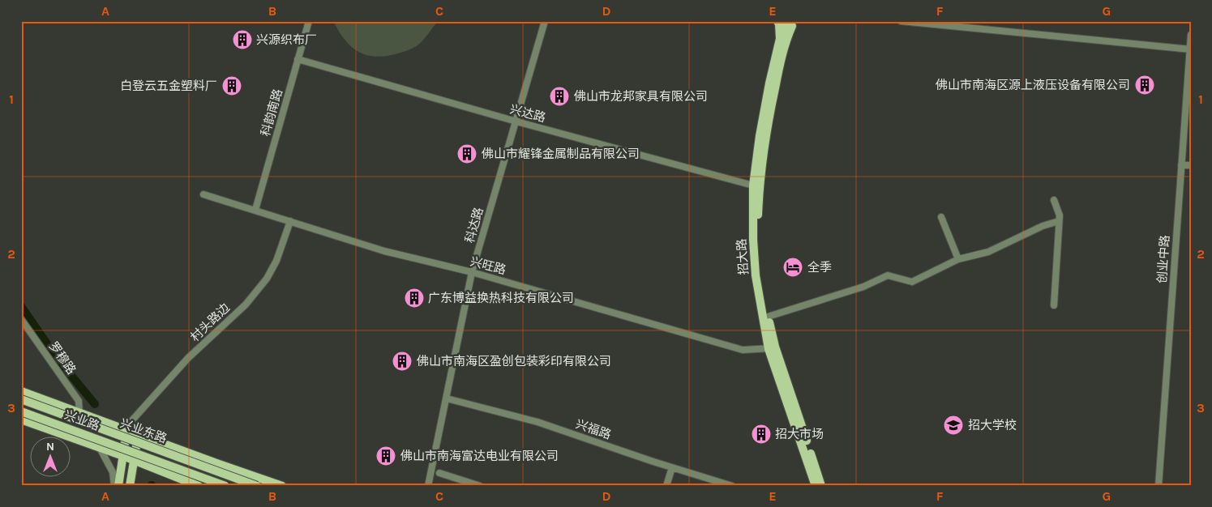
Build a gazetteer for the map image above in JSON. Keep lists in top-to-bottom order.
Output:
{
  "streets": {
    "main road": ["招大路", "兴业路", "兴业东路"],
    "street": [
      "科韵南路",
      "兴达路",
      "科达路",
      "创业中路",
      "兴旺路",
      "村头路边",
      "罗穆路",
      "兴福路"
    ]
  },
  "crossings": [
    ["科韵南路", "兴达路"],
    ["科韵南路", "兴旺路"],
    ["兴达路", "科达路"],
    ["兴达路", "招大路"],
    ["科达路", "兴旺路"],
    ["科达路", "兴福路"],
    ["招大路", "兴旺路"],
    ["兴旺路", "村头路边"]
  ],
  "places": {
    "building": [
      "兴源织布厂",
      "佛山市南海区源上液压设备有限公司",
      "白登云五金塑料厂",
      "佛山市龙邦家具有限公司",
      "佛山市耀锋金属制品有限公司",
      "广东博益换热科技有限公司",
      "佛山市南海区盈创包装彩印有限公司",
      "招大市场",
      "佛山市南海富达电业有限公司"
    ],
    "hotel": ["全季"],
    "school or university": ["招大学校"]
  },
  "north": "top",
  "grid": {
    "columns": [
      "A",
      "B",
      "C",
      "D",
      "E",
      "F",
      "G"
    ],
    "rows": ["1", "2", "3"]
  }
}
